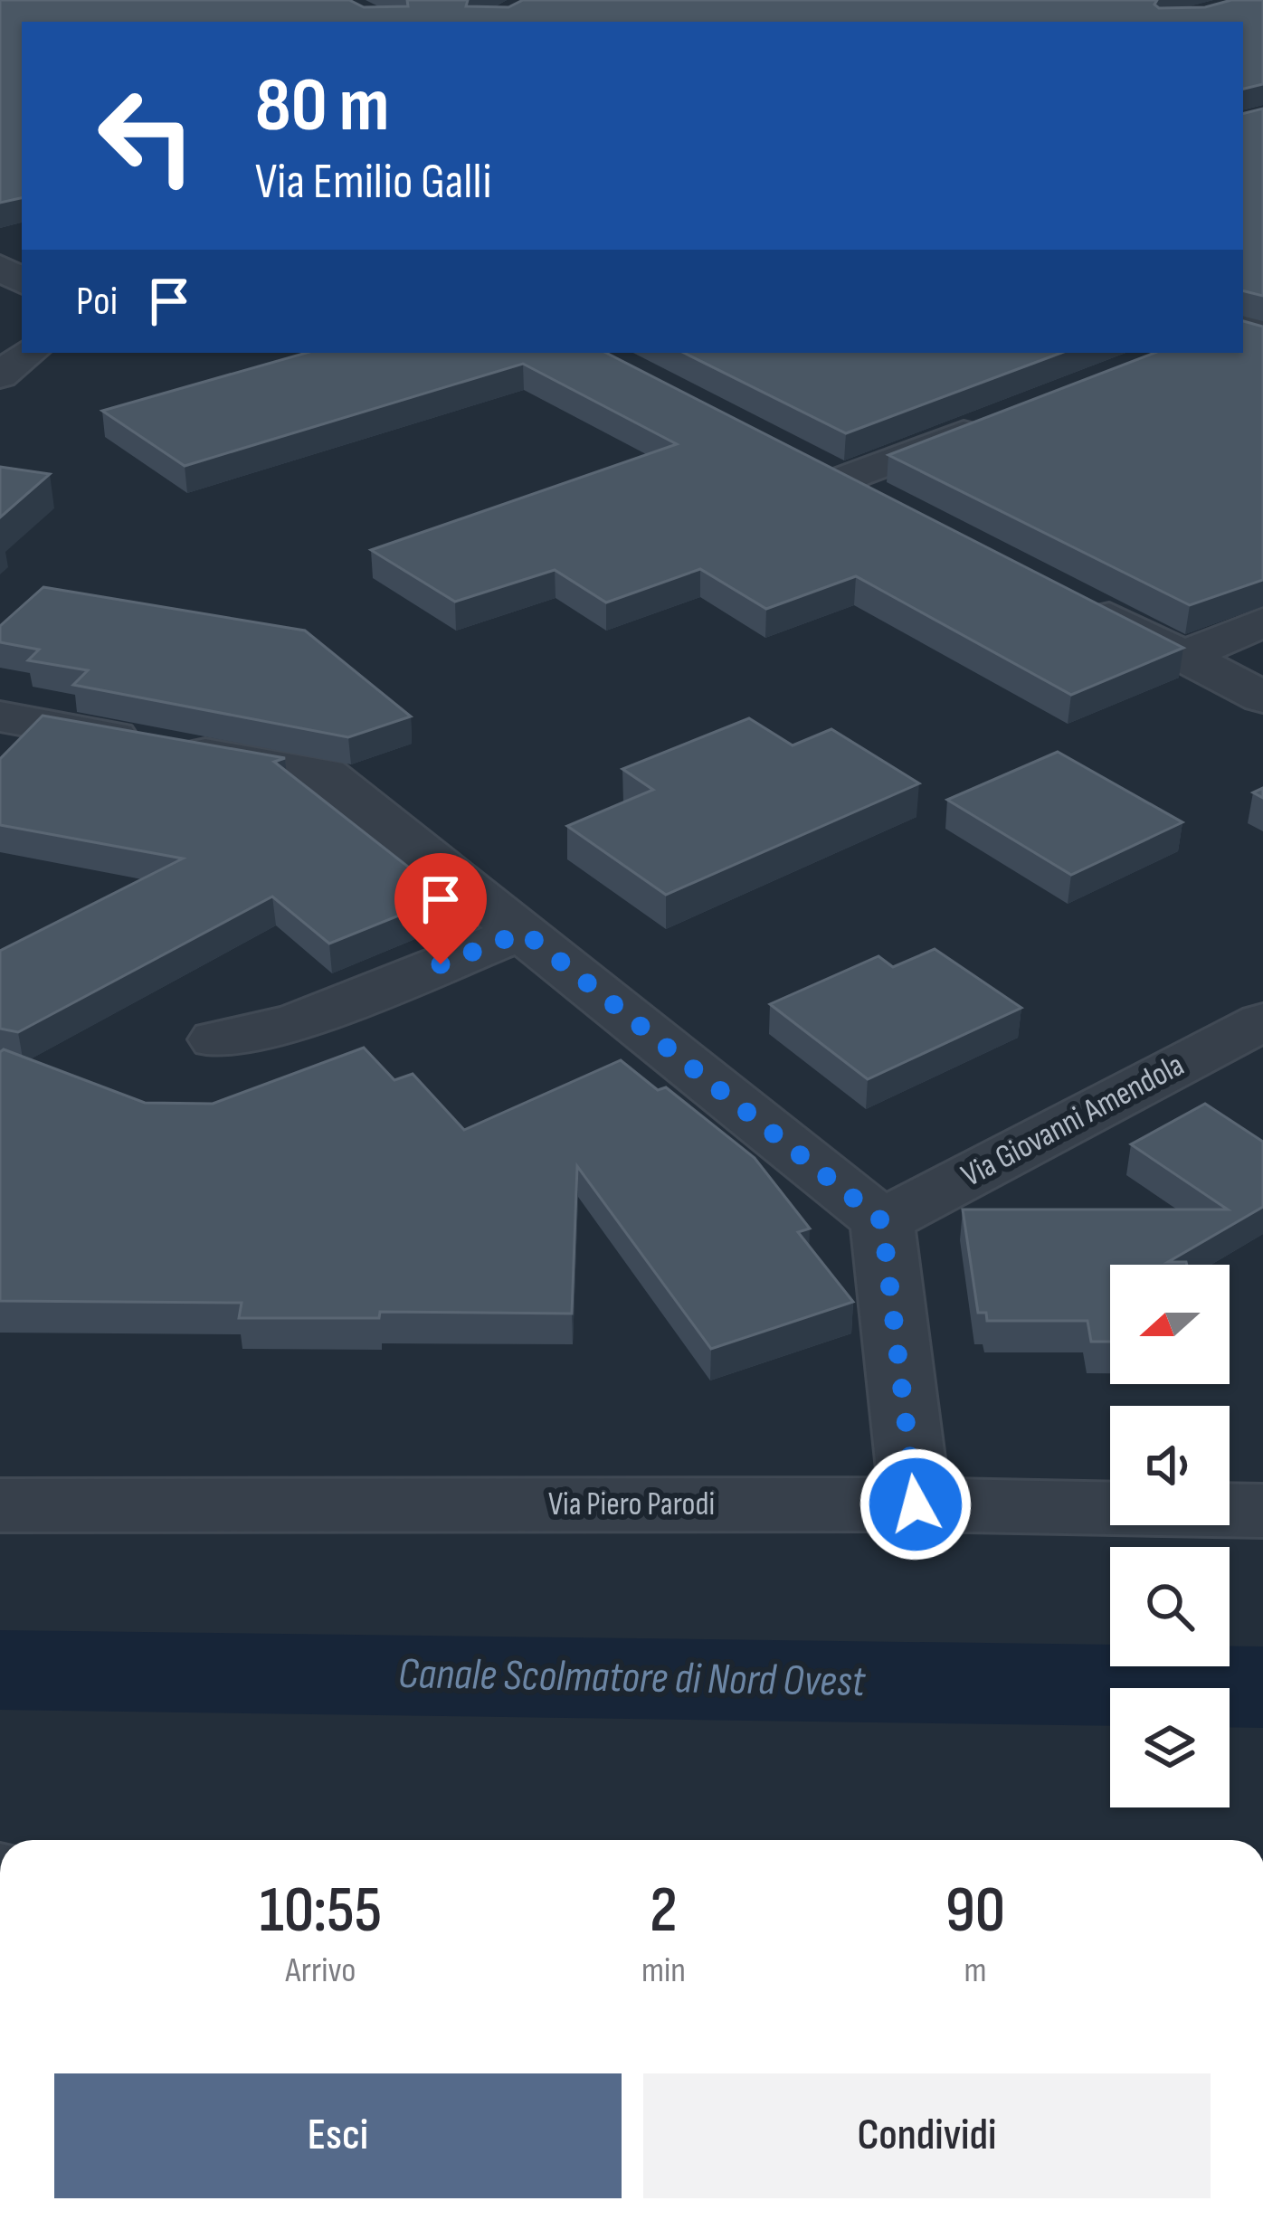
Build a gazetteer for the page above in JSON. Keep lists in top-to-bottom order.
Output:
{
  "streets": {
    "street": ["Via Giovanni Amendola", "Via Piero Parodi"]
  },
  "water": ["Canale Scolmatore di Nord Ovest"],
  "north": "left",
  "page": {
    "turn": ["80 m", "Via Emilio Galli"],
    "then": "Poi",
    "eta": [
      "10:55",
      "Arrivo",
      "2",
      "min",
      "90",
      "m"
    ],
    "buttons": ["Esci", "Condividi"]
  }
}
